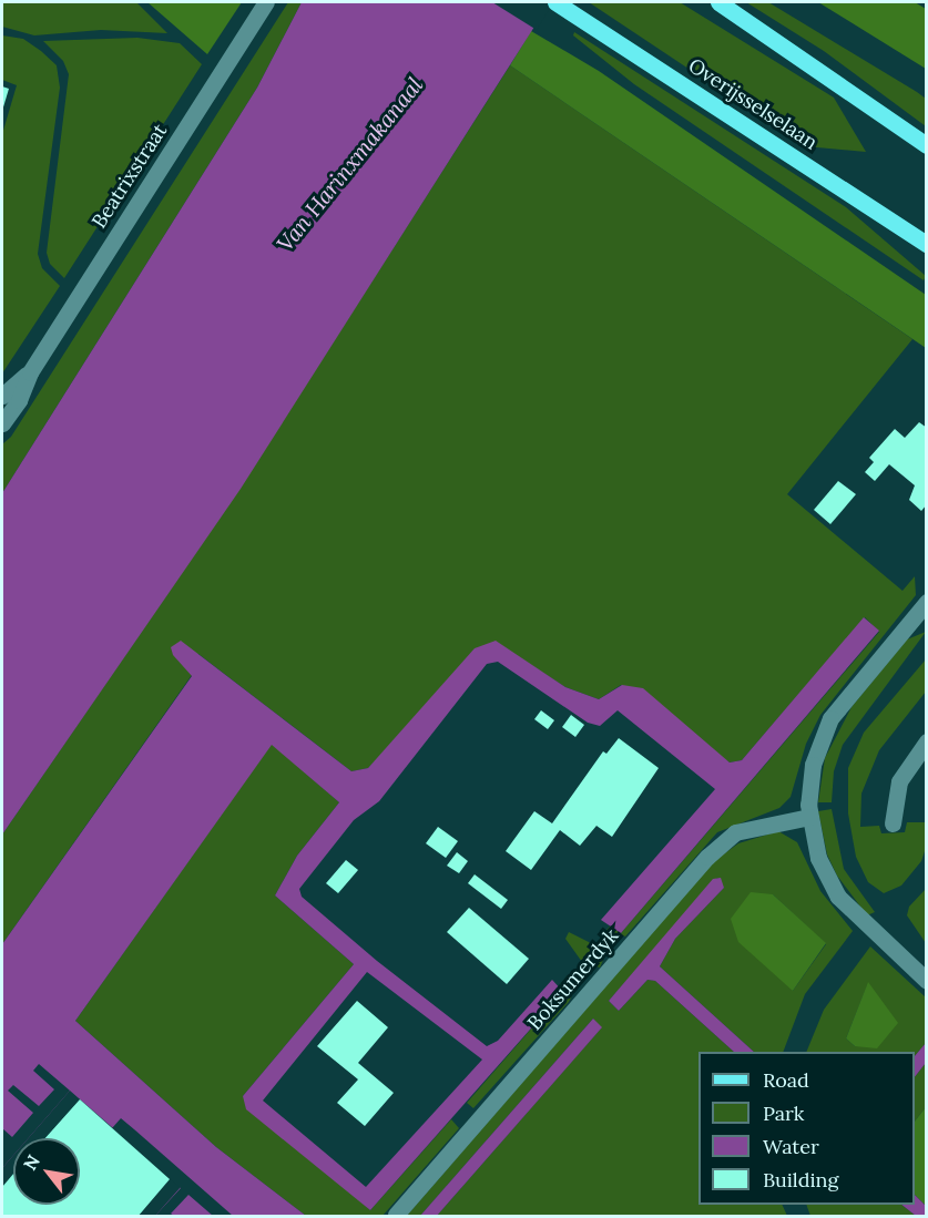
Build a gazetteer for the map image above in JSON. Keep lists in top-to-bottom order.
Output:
{
  "streets": {
    "main road": ["Overijsselselaan"],
    "street": ["Beatrixstraat", "Boksumerdyk"]
  },
  "water": ["Van Harinxmakanaal"],
  "legend": [
    "Road",
    "Park",
    "Water",
    "Building"
  ],
  "north": "top left"
}
